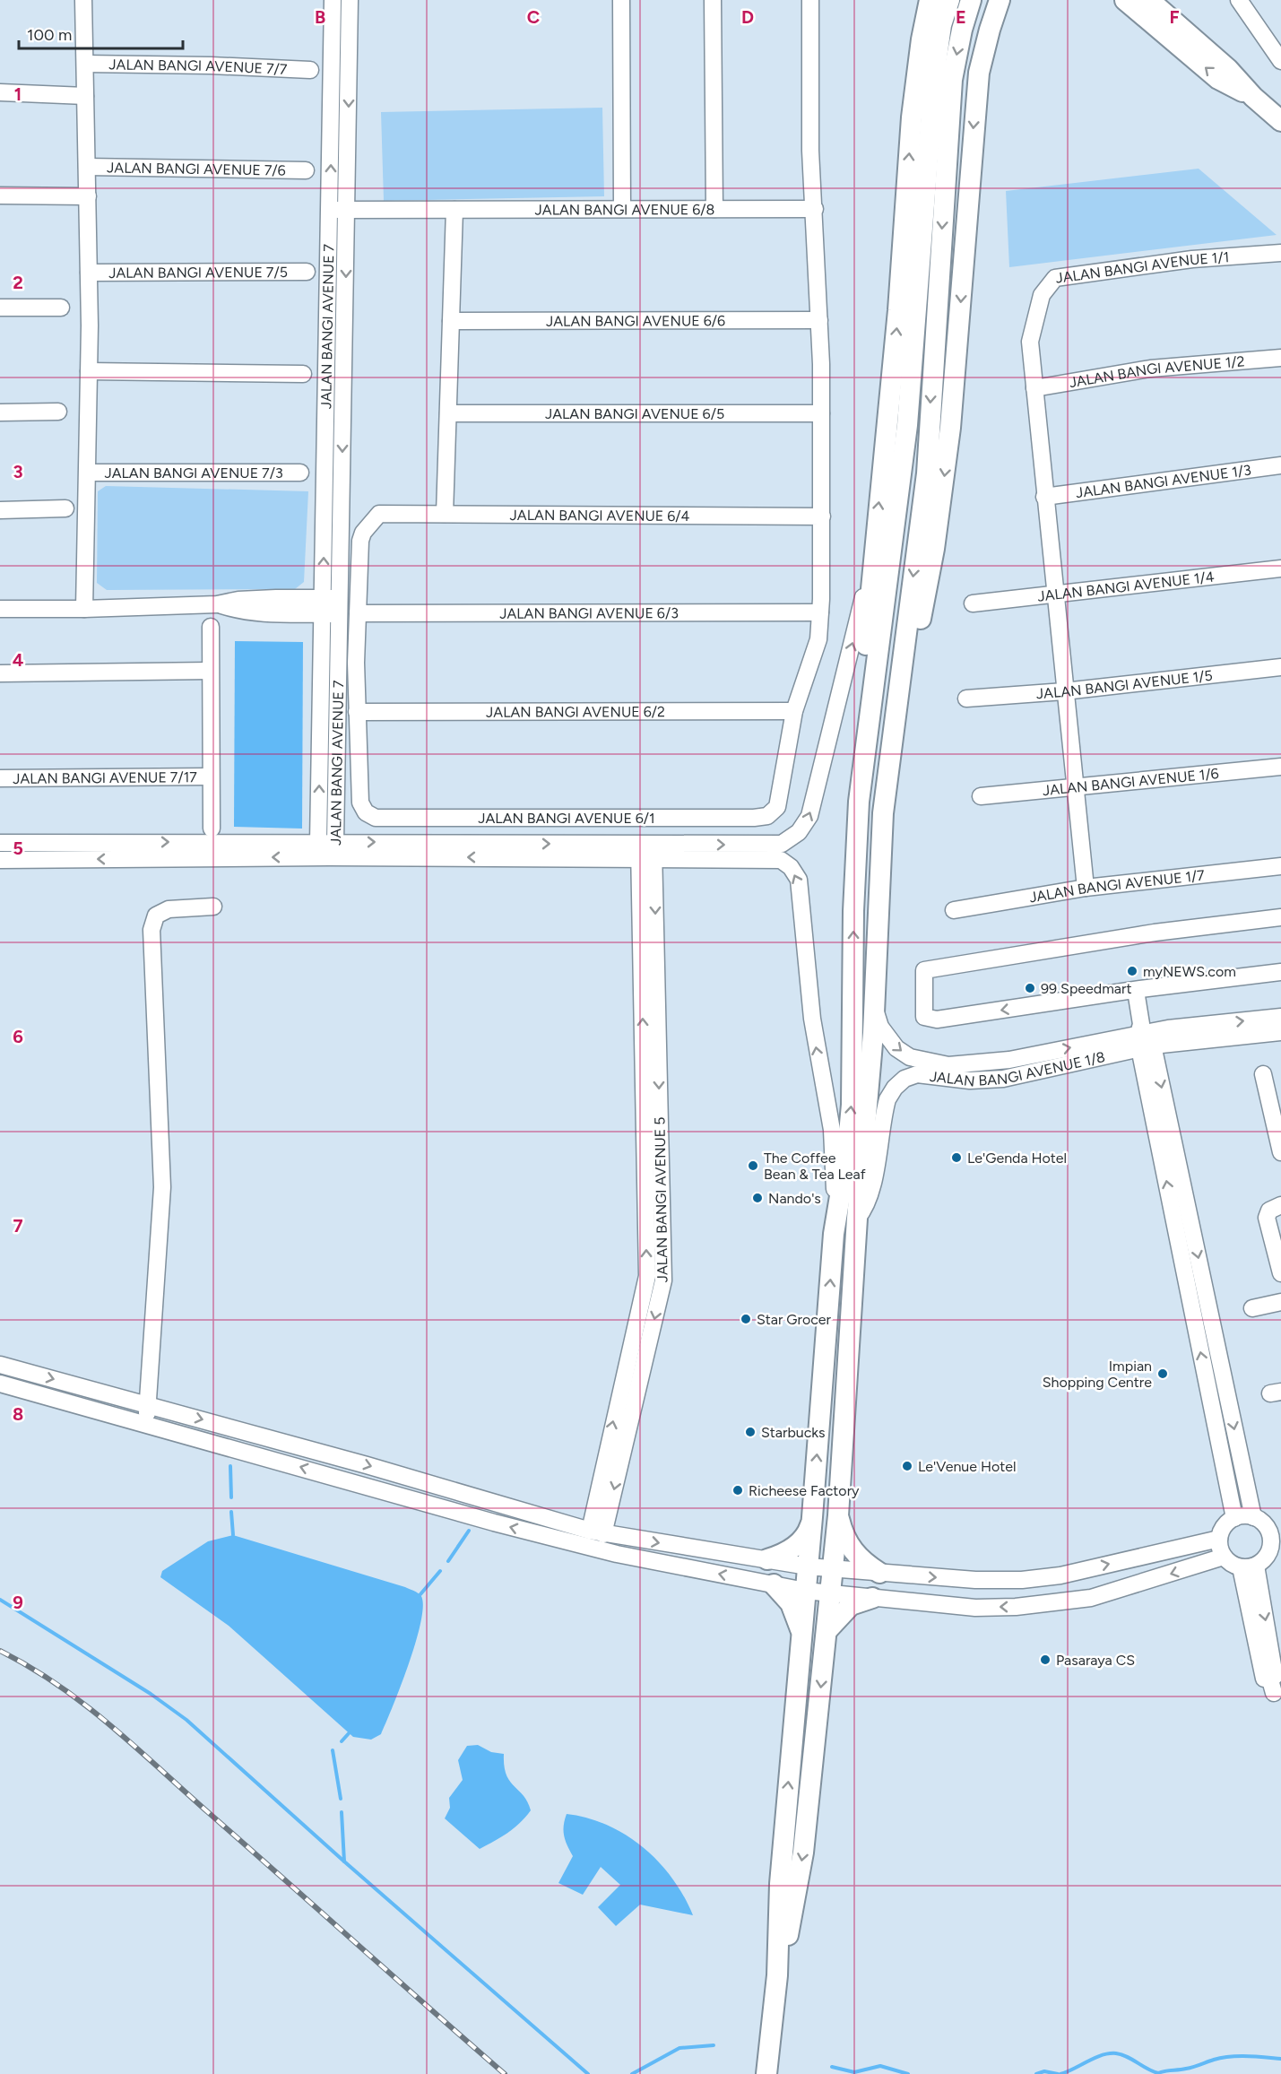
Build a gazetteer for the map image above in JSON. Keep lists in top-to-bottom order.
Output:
{
  "streets": {
    "street": [
      "JALAN BANGI AVENUE 7/7",
      "JALAN BANGI AVENUE 7/6",
      "JALAN BANGI AVENUE 6/8",
      "JALAN BANGI AVENUE 1/1",
      "JALAN BANGI AVENUE 7/5",
      "JALAN BANGI AVENUE 6/6",
      "JALAN BANGI AVENUE 7",
      "JALAN BANGI AVENUE 1/2",
      "JALAN BANGI AVENUE 6/5",
      "JALAN BANGI AVENUE 7/3",
      "JALAN BANGI AVENUE 1/3",
      "JALAN BANGI AVENUE 6/4",
      "JALAN BANGI AVENUE 1/4",
      "JALAN BANGI AVENUE 6/3",
      "JALAN BANGI AVENUE 1/5",
      "JALAN BANGI AVENUE 6/2",
      "JALAN BANGI AVENUE 7/17",
      "JALAN BANGI AVENUE 1/6",
      "JALAN BANGI AVENUE 6/1",
      "JALAN BANGI AVENUE 1/7",
      "JALAN BANGI AVENUE 1/8",
      "JALAN BANGI AVENUE 5"
    ]
  },
  "crossings": [
    ["JALAN BANGI AVENUE 6/8", "JALAN BANGI AVENUE 7"],
    ["JALAN BANGI AVENUE 1/1", "JALAN BANGI AVENUE 1/2"],
    ["JALAN BANGI AVENUE 1/1", "JALAN BANGI AVENUE 1/3"],
    ["JALAN BANGI AVENUE 1/1", "JALAN BANGI AVENUE 1/4"],
    ["JALAN BANGI AVENUE 1/1", "JALAN BANGI AVENUE 1/5"],
    ["JALAN BANGI AVENUE 1/1", "JALAN BANGI AVENUE 1/6"],
    ["JALAN BANGI AVENUE 1/1", "JALAN BANGI AVENUE 1/7"],
    ["JALAN BANGI AVENUE 6/4", "JALAN BANGI AVENUE 6/3"],
    ["JALAN BANGI AVENUE 6/2", "JALAN BANGI AVENUE 6/1"]
  ],
  "places": [
    "myNEWS.com",
    "99 Speedmart",
    "Le'Genda Hotel",
    "The Coffee Bean & Tea Leaf",
    "Nando's",
    "Star Grocer",
    "Impian Shopping Centre",
    "Starbucks",
    "Le'Venue Hotel",
    "Richeese Factory",
    "Pasaraya CS"
  ],
  "scale_bar": "100 m",
  "grid": {
    "columns": [
      "B",
      "C",
      "D",
      "E",
      "F"
    ],
    "rows": [
      "1",
      "2",
      "3",
      "4",
      "5",
      "6",
      "7",
      "8",
      "9"
    ]
  }
}
